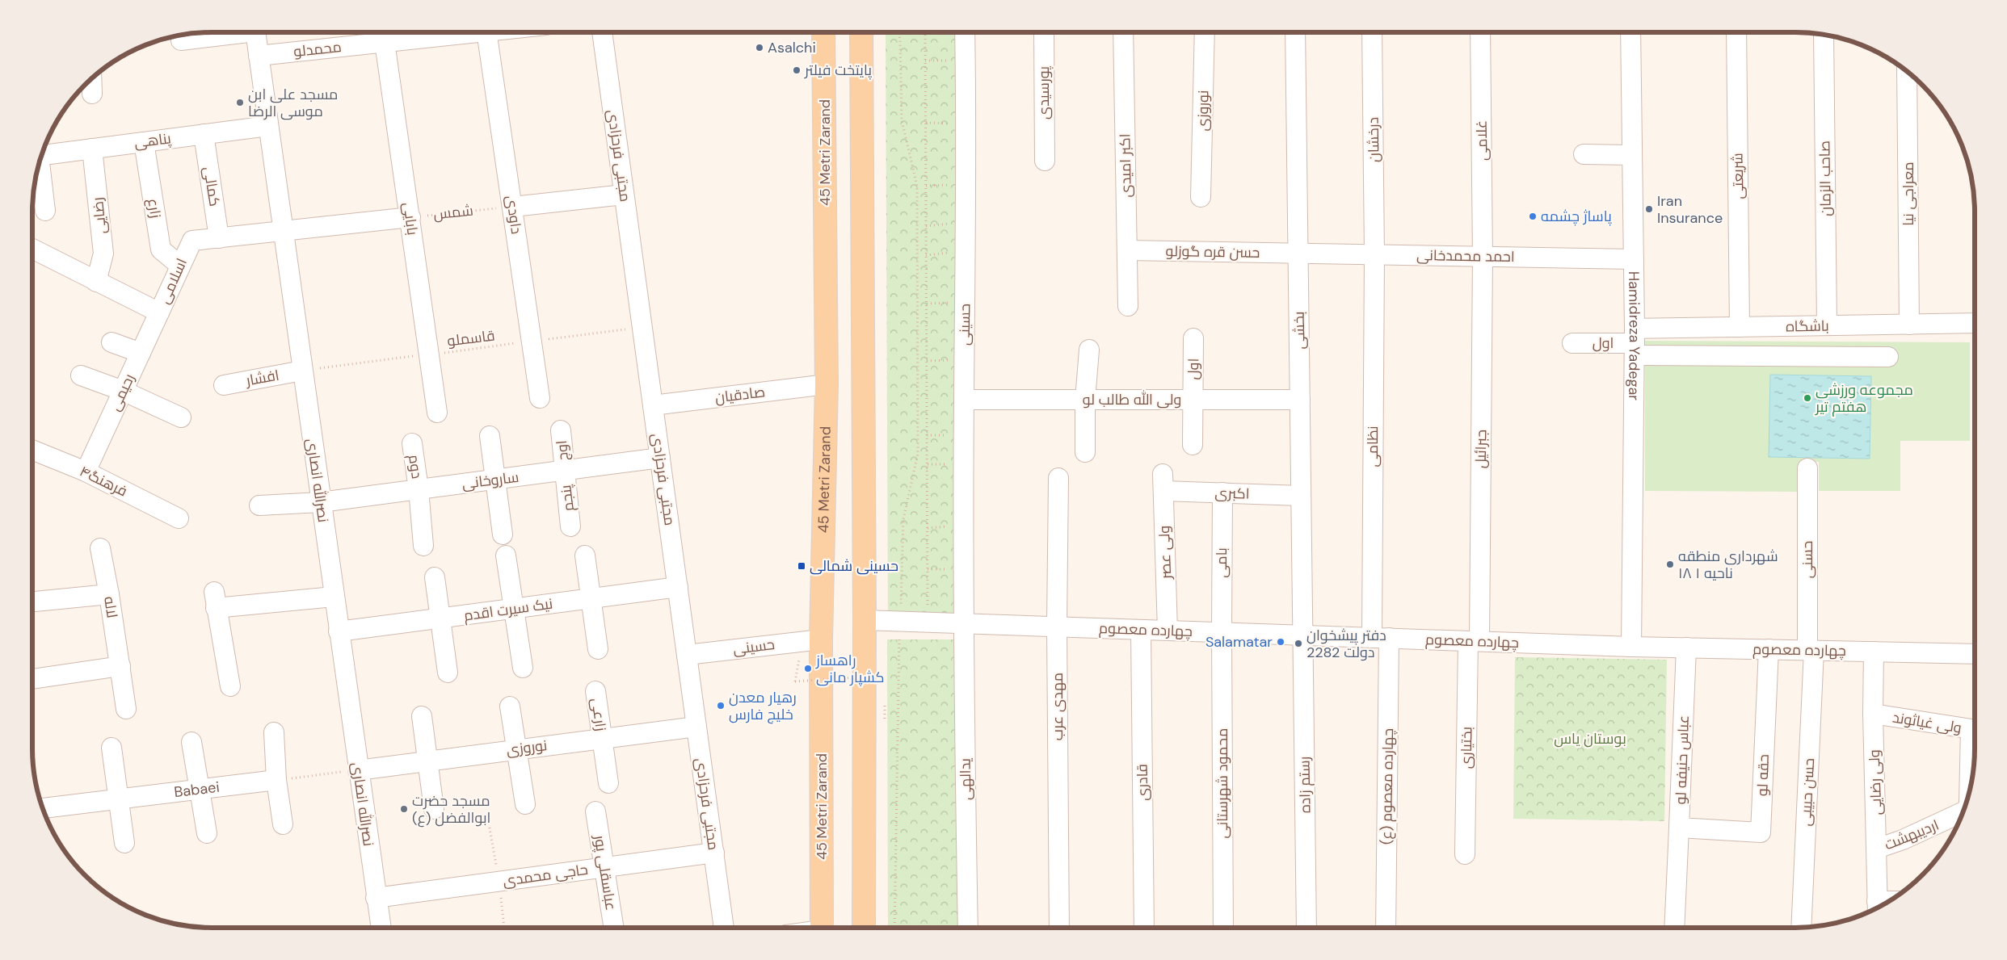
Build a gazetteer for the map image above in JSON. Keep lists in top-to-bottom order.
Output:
{
  "streets": {
    "main road": ["45 Metri Zarand"],
    "street": [
      "محمدلو",
      "پورسیدی",
      "نوروزی",
      "درخشان",
      "پناهی",
      "غلامی",
      "مجتبی فرحزادی",
      "اکبر امیدی",
      "شریعتی",
      "صاحب الزمان",
      "کمالی",
      "معراجی نیا",
      "زارع",
      "داودی",
      "رضایی",
      "بابایی",
      "حسن قره گوزلو",
      "احمد محمدخانی",
      "اسلامی",
      "حسینی",
      "باشگاه",
      "بخشی",
      "Hamidreza Yadegar",
      "اول",
      "افشار",
      "رحیمی",
      "صادقیان",
      "ولی الله طالب لو",
      "نظامی",
      "جبرائیل",
      "اوج",
      "دوم",
      "نصرالله انصاری",
      "ساروخانی",
      "فرهنگ۴",
      "اکبری",
      "پنجم",
      "ولی عصر",
      "حسنی",
      "بامی",
      "لاله",
      "نیک سیرت اقدم",
      "چهارده معصوم",
      "مهدی عرب",
      "زارعی",
      "ولی غیاثوند",
      "بختیاری",
      "عباس حنیفه لو",
      "حقه لو",
      "یدالهی",
      "قادری",
      "ولی رضایی",
      "محمود شهرستانی",
      "رستم زاده",
      "چهارده معصوم (ع)",
      "Babaei",
      "حسن حبیبی",
      "اردیبهشت",
      "عباسقلی پور",
      "حاجی محمدی"
    ],
    "path": ["شمس", "قاسملو"]
  },
  "crossings": [
    ["محمدلو", "بابایی"],
    ["محمدلو", "نصرالله انصاری"],
    ["نوروزی", "مجتبی فرحزادی"],
    ["نوروزی", "نصرالله انصاری"],
    ["نوروزی", "زارعی"],
    ["درخشان", "احمد محمدخانی"],
    ["درخشان", "نظامی"],
    ["پناهی", "کمالی"],
    ["پناهی", "زارع"],
    ["پناهی", "رضایی"],
    ["پناهی", "نصرالله انصاری"],
    ["غلامی", "احمد محمدخانی"],
    ["غلامی", "جبرائیل"],
    ["45 Metri Zarand", "حسینی"],
    ["45 Metri Zarand", "صادقیان"],
    ["مجتبی فرحزادی", "حسینی"],
    ["مجتبی فرحزادی", "قاسملو"],
    ["مجتبی فرحزادی", "صادقیان"],
    ["مجتبی فرحزادی", "ساروخانی"],
    ["مجتبی فرحزادی", "نیک سیرت اقدم"],
    ["مجتبی فرحزادی", "حاجی محمدی"],
    ["اکبر امیدی", "حسن قره گوزلو"],
    ["شریعتی", "باشگاه"],
    ["صاحب الزمان", "باشگاه"],
    ["کمالی", "اسلامی"],
    ["معراجی نیا", "باشگاه"],
    ["زارع", "اسلامی"],
    ["شمس", "داودی"],
    ["شمس", "بابایی"],
    ["داودی", "قاسملو"],
    ["رضایی", "اسلامی"],
    ["بابایی", "قاسملو"],
    ["حسن قره گوزلو", "احمد محمدخانی"],
    ["حسن قره گوزلو", "بخشی"],
    ["احمد محمدخانی", "بخشی"],
    ["احمد محمدخانی", "Hamidreza Yadegar"],
    ["احمد محمدخانی", "نظامی"],
    ["احمد محمدخانی", "جبرائیل"],
    ["اسلامی", "رحیمی"],
    ["اسلامی", "نصرالله انصاری"],
    ["حسینی", "ولی الله طالب لو"],
    ["حسینی", "چهارده معصوم"],
    ["حسینی", "یدالهی"],
    ["باشگاه", "Hamidreza Yadegar"],
    ["باشگاه", "اول"],
    ["بخشی", "ولی الله طالب لو"],
    ["بخشی", "اکبری"],
    ["بخشی", "چهارده معصوم"],
    ["بخشی", "رستم زاده"],
    ["Hamidreza Yadegar", "اول"],
    ["Hamidreza Yadegar", "چهارده معصوم"],
    ["قاسملو", "افشار"],
    ["قاسملو", "نصرالله انصاری"],
    ["اول", "ولی الله طالب لو"],
    ["افشار", "نصرالله انصاری"],
    ["رحیمی", "فرهنگ۴"],
    ["نظامی", "چهارده معصوم"],
    ["نظامی", "چهارده معصوم (ع)"],
    ["جبرائیل", "چهارده معصوم"],
    ["جبرائیل", "بختیاری"],
    ["اوج", "ساروخانی"],
    ["اوج", "پنجم"],
    ["دوم", "ساروخانی"],
    ["نصرالله انصاری", "ساروخانی"],
    ["نصرالله انصاری", "نیک سیرت اقدم"],
    ["نصرالله انصاری", "حاجی محمدی"],
    ["ساروخانی", "پنجم"],
    ["اکبری", "ولی عصر"],
    ["اکبری", "بامی"],
    ["ولی عصر", "چهارده معصوم"],
    ["حسنی", "چهارده معصوم"],
    ["حسنی", "حسن حبیبی"],
    ["بامی", "چهارده معصوم"],
    ["بامی", "محمود شهرستانی"],
    ["چهارده معصوم", "مهدی عرب"],
    ["چهارده معصوم", "بختیاری"],
    ["چهارده معصوم", "عباس حنیفه لو"],
    ["چهارده معصوم", "حقه لو"],
    ["چهارده معصوم", "یدالهی"],
    ["چهارده معصوم", "قادری"],
    ["چهارده معصوم", "ولی رضایی"],
    ["چهارده معصوم", "محمود شهرستانی"],
    ["چهارده معصوم", "رستم زاده"],
    ["چهارده معصوم", "چهارده معصوم (ع)"],
    ["چهارده معصوم", "حسن حبیبی"],
    ["ولی غیاثوند", "ولی رضایی"],
    ["عباس حنیفه لو", "حقه لو"],
    ["ولی رضایی", "اردیبهشت"],
    ["عباسقلی پور", "حاجی محمدی"]
  ],
  "parks": ["بوستان یاس"],
  "places": {
    "other": [
      "Asalchi",
      "پایتخت فیلتر",
      "مسجد علی ابن موسی الرضا",
      "Iran Insurance",
      "پاساژ چشمه",
      "مجموعه ورزشی هفتم تیر",
      "شهرداری منطقه ۱۸ ناحیه ۱",
      "Salamatar",
      "دفتر پیشخوان دولت 2282",
      "راهساز کشپار مانی",
      "رهیار معدن خلیج فارس",
      "مسجد حضرت ابوالفضل (ع)"
    ],
    "transit": ["حسینی شمالی"]
  }
}
